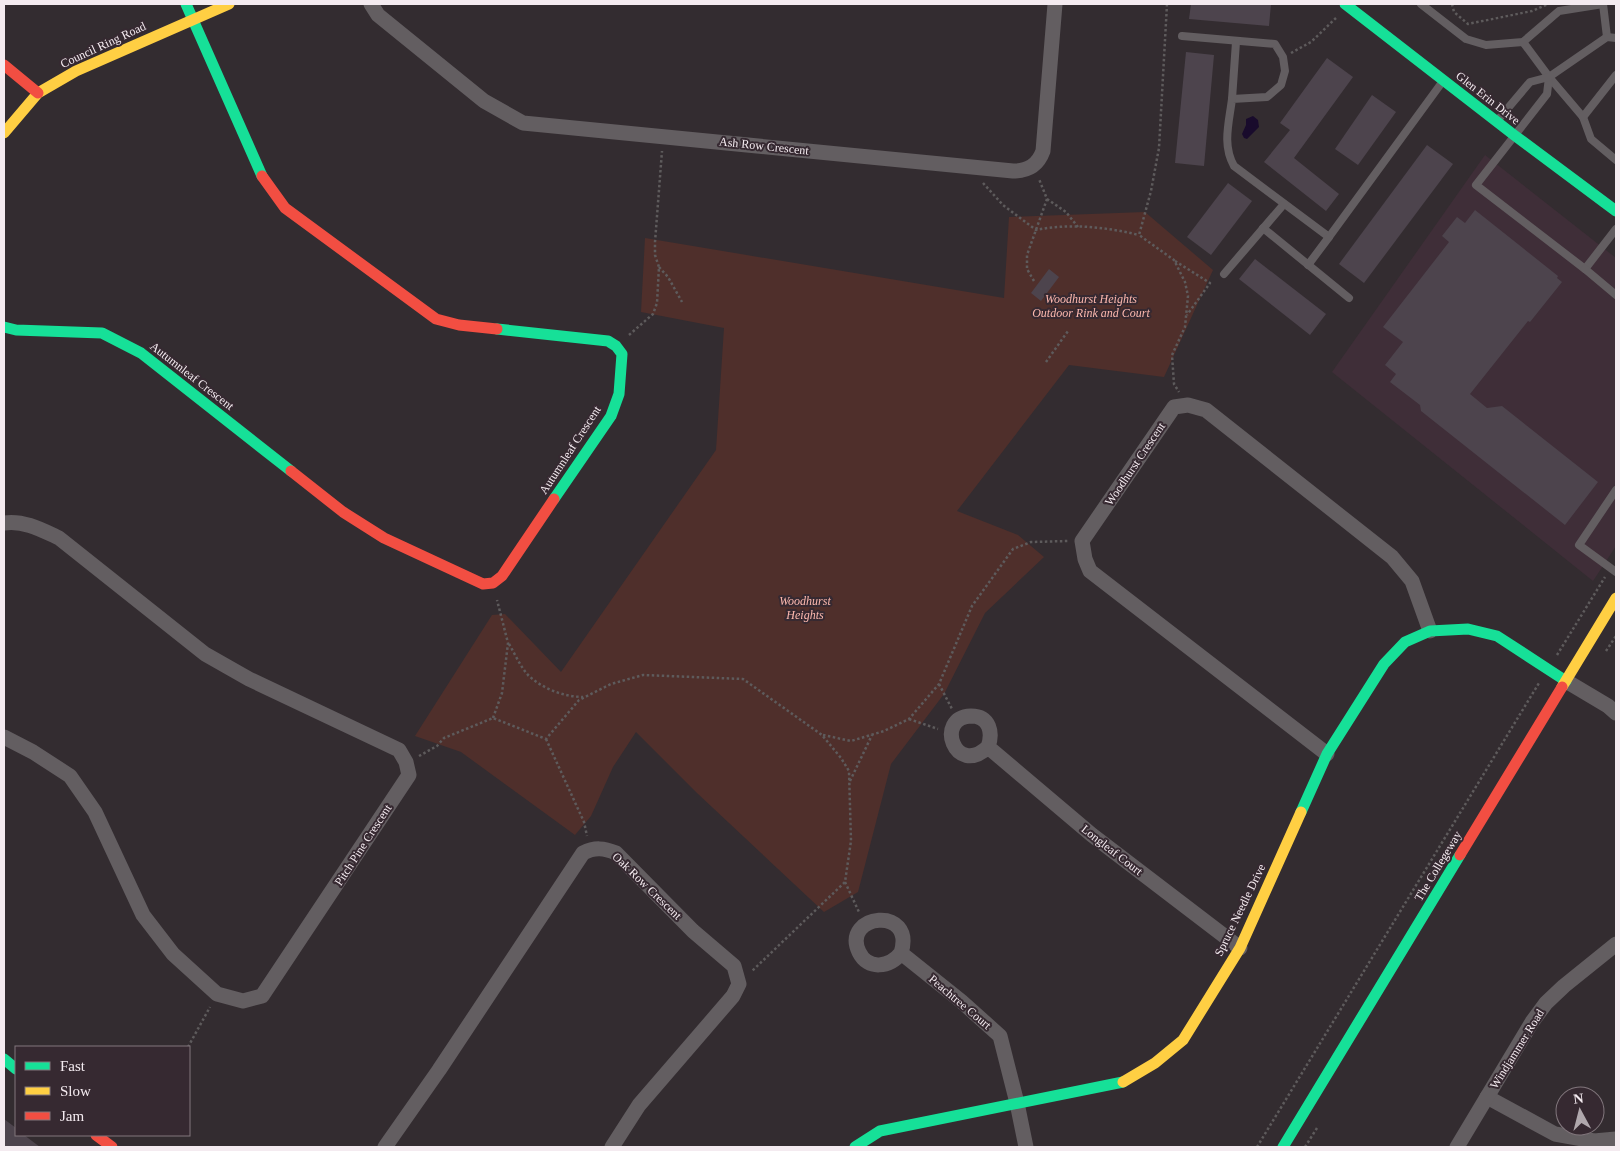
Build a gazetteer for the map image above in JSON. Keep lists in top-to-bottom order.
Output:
{
  "streets": {
    "street": [
      "Council Ring Road",
      "Glen Erin Drive",
      "Ash Row Crescent",
      "Autumnleaf Crescent",
      "Woodhurst Crescent",
      "Pitch Pine Crescent",
      "Longleaf Court",
      "The Collegeway",
      "Oak Row Crescent",
      "Spruce Needle Drive",
      "Peachtree Court",
      "Windjammer Road"
    ]
  },
  "crossings": [
    ["Longleaf Court", "Spruce Needle Drive"],
    ["The Collegeway", "Spruce Needle Drive"],
    ["Spruce Needle Drive", "Peachtree Court"]
  ],
  "parks": ["Woodhurst Heights Outdoor Rink and Court", "Woodhurst Heights"],
  "legend": ["Fast", "Slow", "Jam"],
  "north": "top"
}
